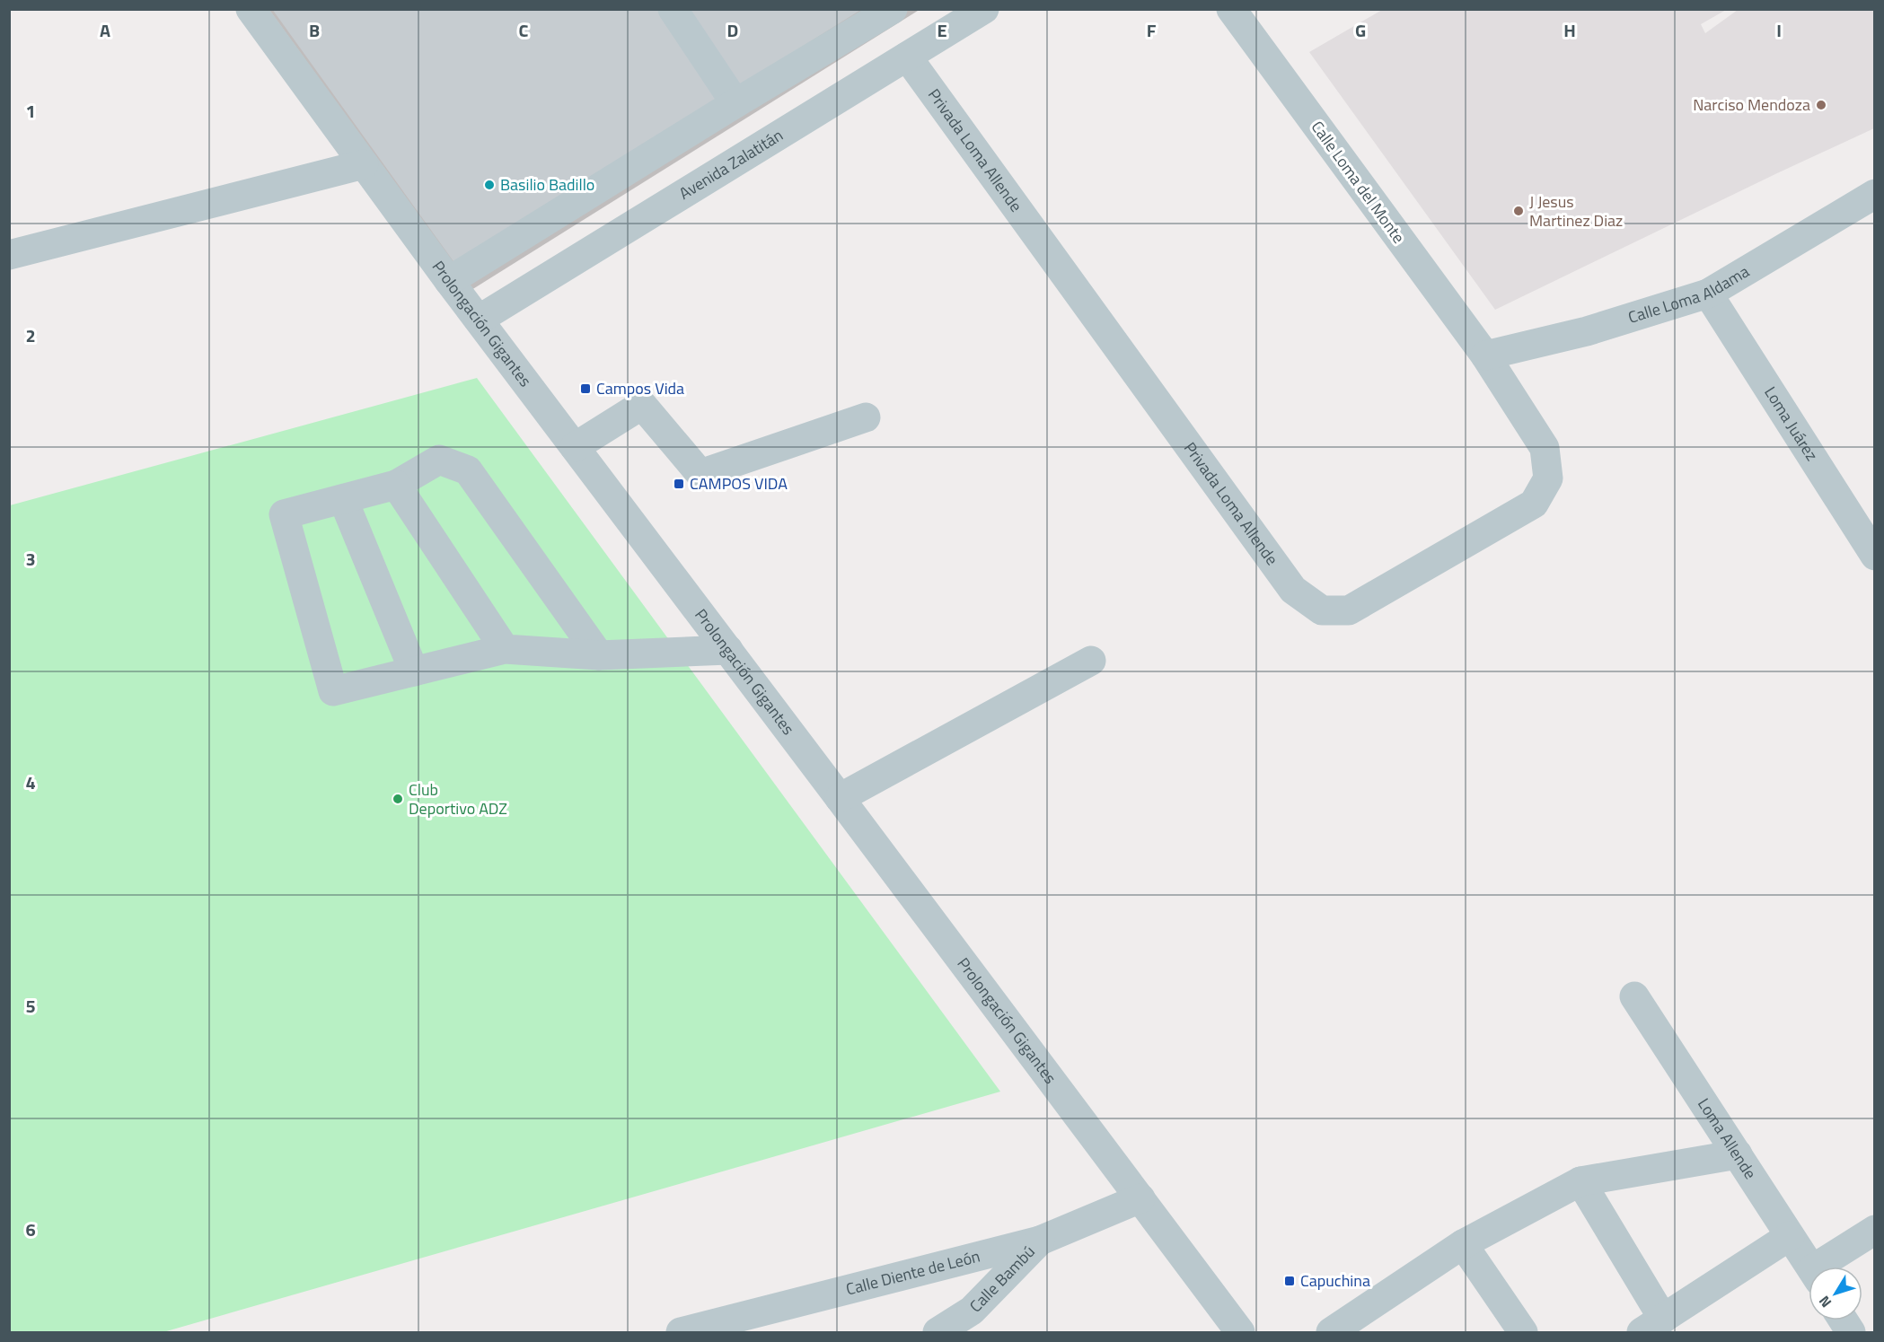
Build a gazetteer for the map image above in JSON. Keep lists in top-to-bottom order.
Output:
{
  "streets": {
    "street": [
      "Privada Loma Allende",
      "Avenida Zalatitán",
      "Calle Loma del Monte",
      "Calle Loma Aldama",
      "Prolongación Gigantes",
      "Loma Juárez",
      "Loma Allende",
      "Calle Diente de León",
      "Calle Bambú"
    ]
  },
  "crossings": [
    ["Privada Loma Allende", "Avenida Zalatitán"],
    ["Privada Loma Allende", "Calle Loma del Monte"],
    ["Privada Loma Allende", "Calle Loma Aldama"],
    ["Avenida Zalatitán", "Prolongación Gigantes"],
    ["Calle Loma del Monte", "Calle Loma Aldama"],
    ["Calle Loma Aldama", "Loma Juárez"],
    ["Prolongación Gigantes", "Calle Diente de León"],
    ["Calle Diente de León", "Calle Bambú"]
  ],
  "places": {
    "other": [
      "Narciso Mendoza",
      "Basilio Badillo",
      "J Jesus Martinez Diaz",
      "Club Deportivo ADZ"
    ],
    "transit": ["Campos Vida", "CAMPOS VIDA", "Capuchina"]
  },
  "north": "bottom left",
  "grid": {
    "columns": [
      "A",
      "B",
      "C",
      "D",
      "E",
      "F",
      "G",
      "H",
      "I"
    ],
    "rows": [
      "1",
      "2",
      "3",
      "4",
      "5",
      "6"
    ]
  }
}
